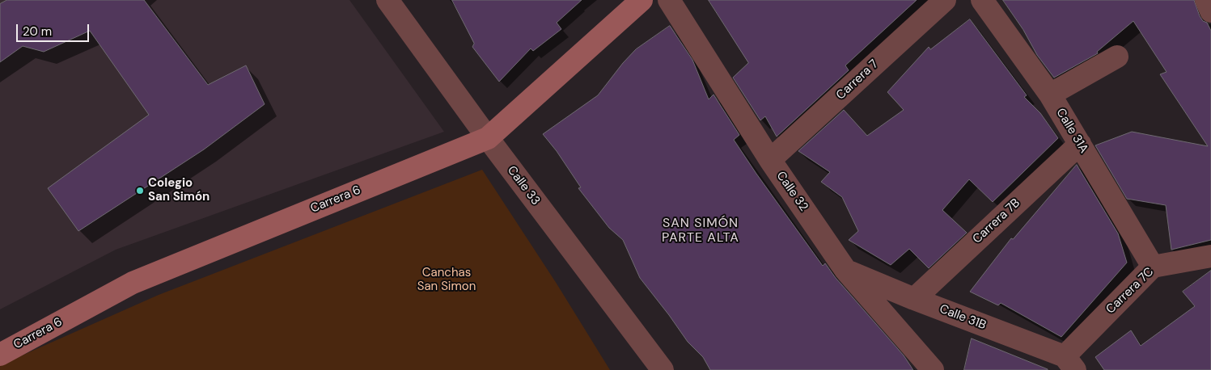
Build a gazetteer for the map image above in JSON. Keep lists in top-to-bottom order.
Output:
{
  "streets": {
    "street": [
      "Carrera 7",
      "Calle 31A",
      "Calle 33",
      "Calle 32",
      "Carrera 6",
      "Carrera 7B",
      "Carrera 7C",
      "Calle 31B"
    ]
  },
  "crossings": [
    ["Carrera 7", "Calle 32"],
    ["Calle 31A", "Carrera 7B"],
    ["Calle 31A", "Carrera 7C"],
    ["Calle 33", "Carrera 6"],
    ["Calle 32", "Calle 31B"],
    ["Carrera 7B", "Calle 31B"],
    ["Carrera 7C", "Calle 31B"]
  ],
  "districts": ["SAN SIMÓN PARTE ALTA"],
  "parks": ["Canchas San Simon"],
  "places": ["Colegio San Simón"],
  "scale_bar": "20 m"
}
